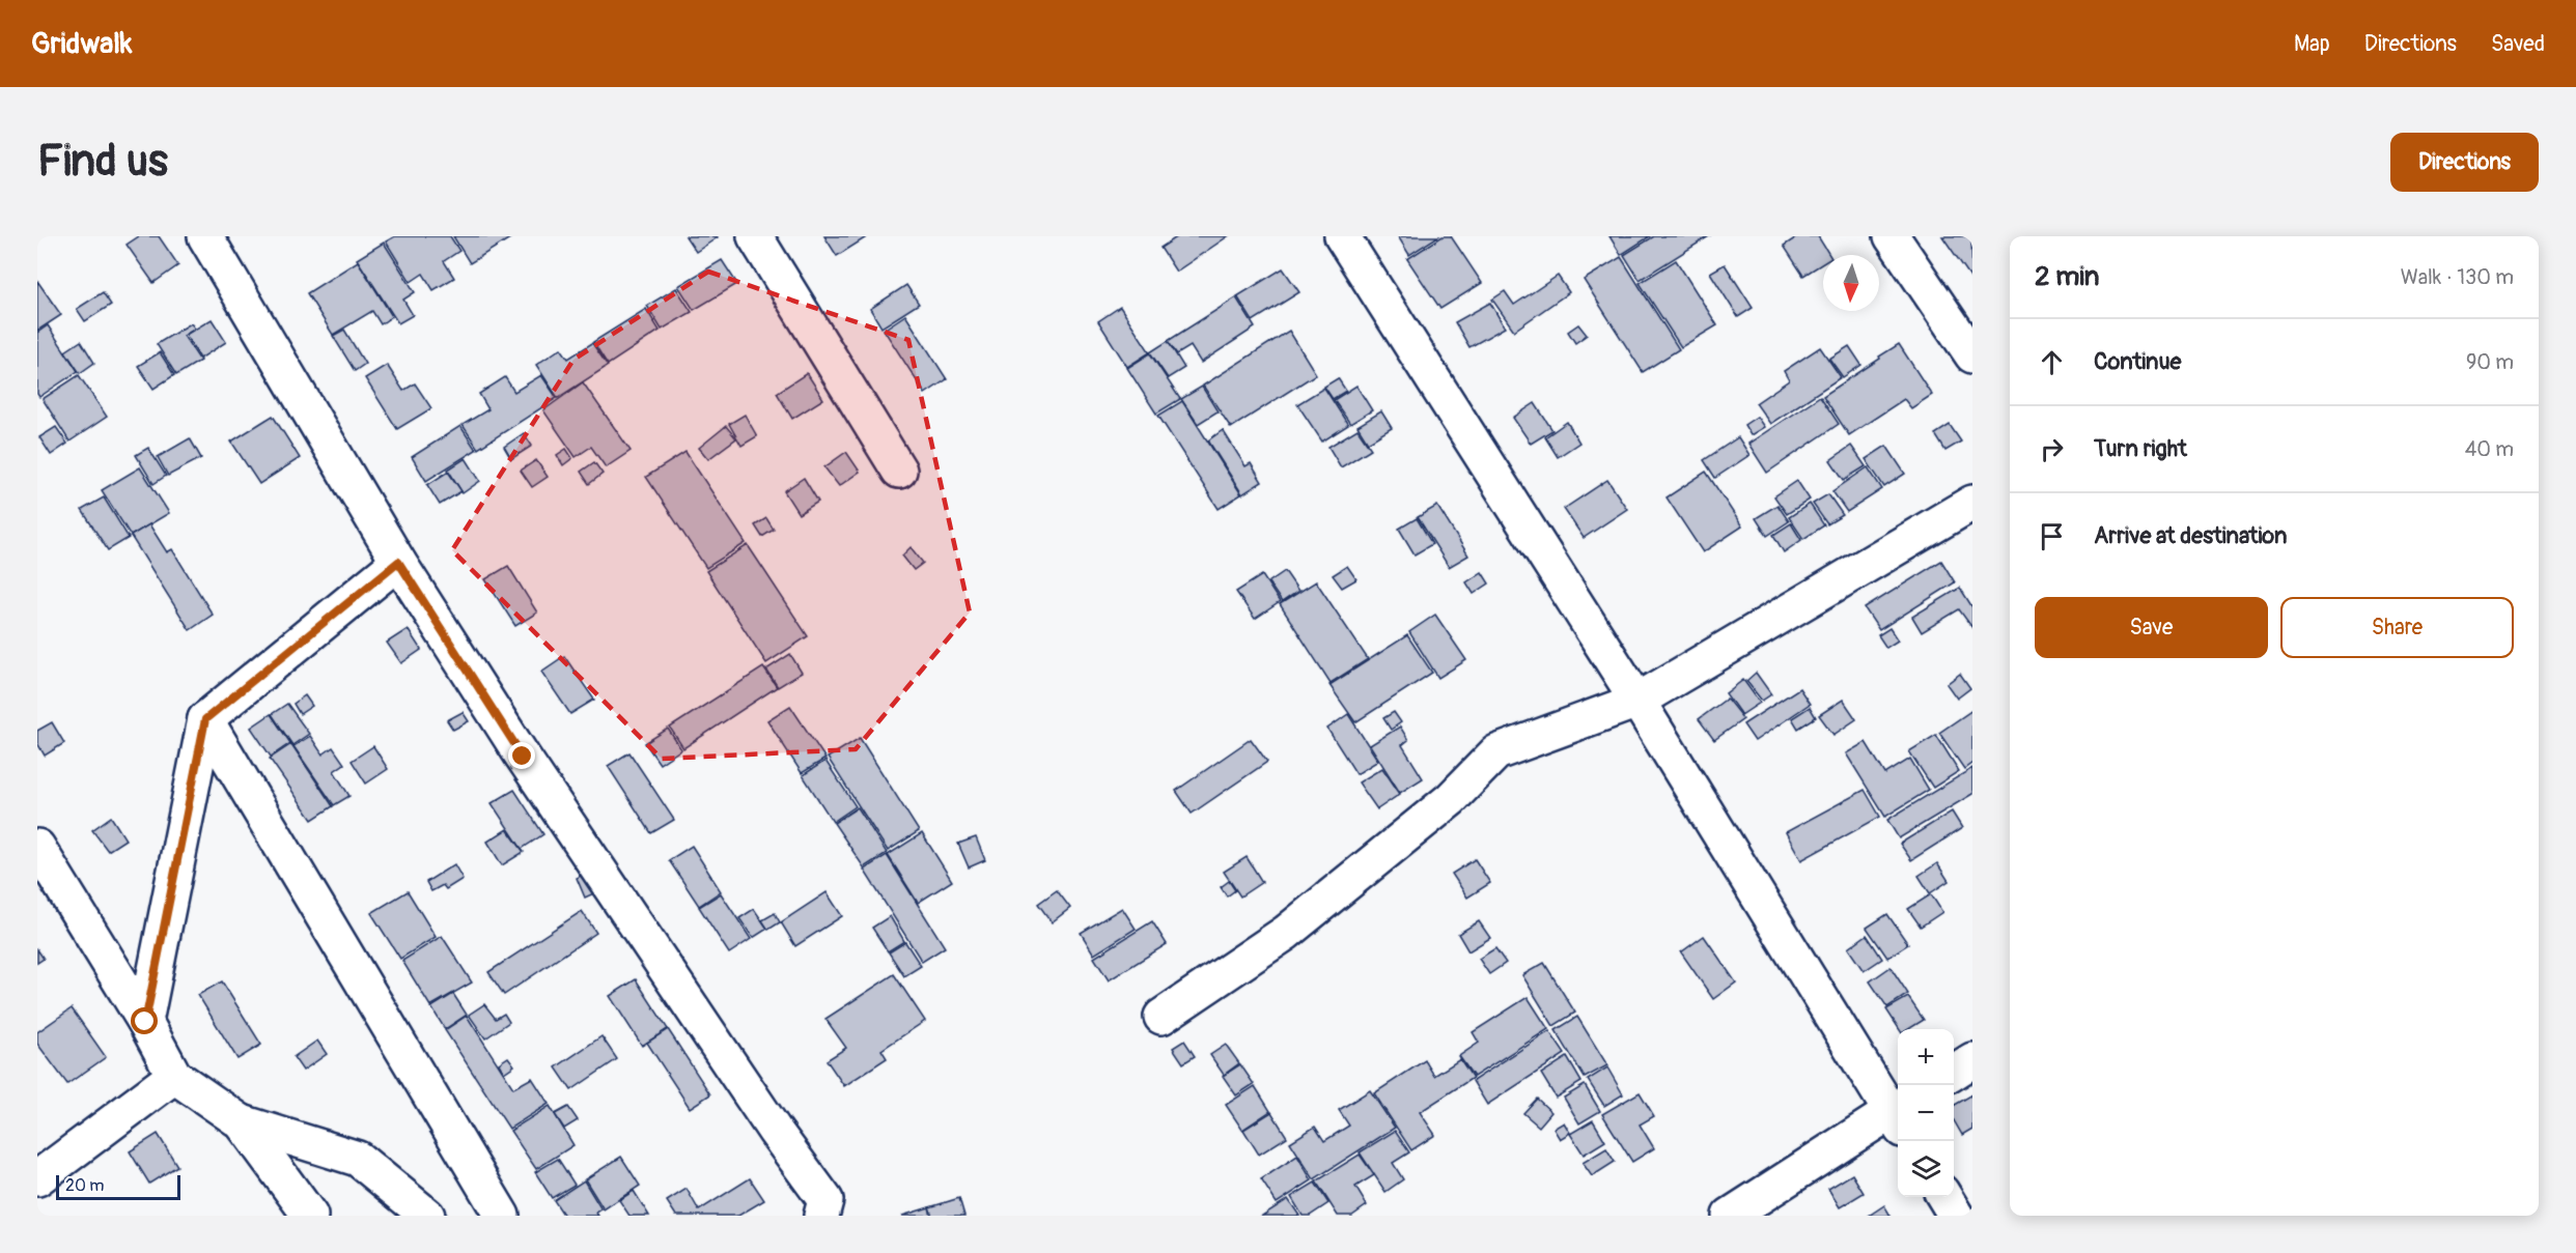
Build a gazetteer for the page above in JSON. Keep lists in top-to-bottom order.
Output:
{
  "scale_bar": "20 m",
  "north": "bottom",
  "page": {
    "header": "Gridwalk",
    "nav": ["Map", "Directions", "Saved"],
    "buttons": [
      "Directions",
      ["Save", "Share"]
    ],
    "title": "Find us",
    "heading": ["2 min", "Walk · 130 m"],
    "list": [
      ["Continue", "90 m"],
      ["Turn right", "40 m"],
      "Arrive at destination"
    ],
    "map_buttons": ["+", "−"],
    "scale": "20 m"
  }
}
